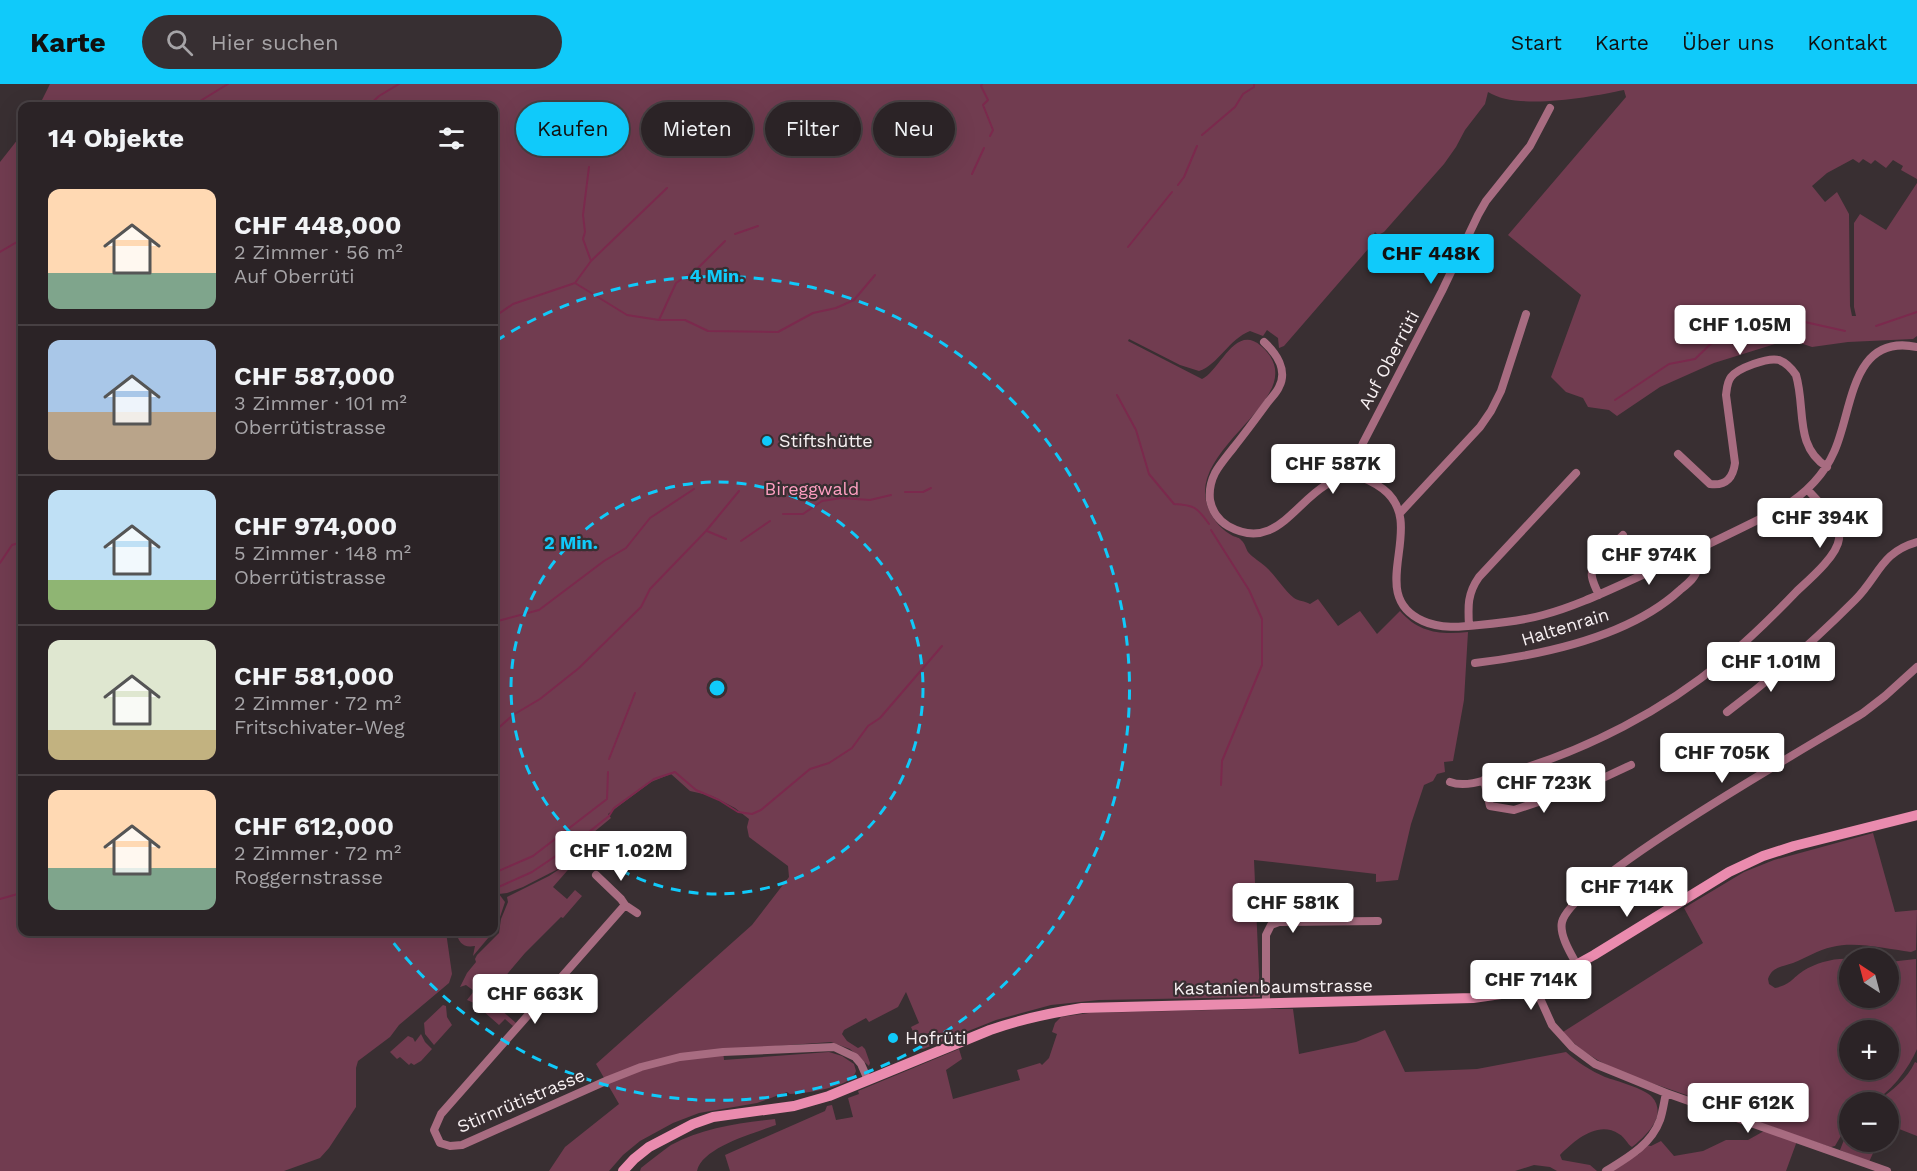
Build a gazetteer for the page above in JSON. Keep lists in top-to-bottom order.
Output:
{
  "streets": {
    "street": [
      "Auf Oberrüti",
      "Haltenrain",
      "Kastanienbaumstrasse",
      "Stirnrütistrasse"
    ]
  },
  "crossings": [
    ["Kastanienbaumstrasse", "Stirnrütistrasse"]
  ],
  "parks": ["Bireggwald"],
  "places": ["Stiftshütte", "Hofrüti"],
  "north": "top left",
  "page": {
    "header": "Karte",
    "search": "Hier suchen",
    "nav": [
      "Start",
      "Karte",
      "Über uns",
      "Kontakt"
    ],
    "chip": [
      "Kaufen",
      "Mieten",
      "Filter",
      "Neu"
    ],
    "heading": "14 Objekte",
    "list": [
      {
        "name": "CHF 448,000",
        "note": "2 Zimmer · 56 m² · Auf Oberrüti"
      },
      {
        "name": "CHF 587,000",
        "note": "3 Zimmer · 101 m² · Oberrütistrasse"
      },
      {
        "name": "CHF 974,000",
        "note": "5 Zimmer · 148 m² · Oberrütistrasse"
      },
      {
        "name": "CHF 581,000",
        "note": "2 Zimmer · 72 m² · Fritschivater-Weg"
      },
      {
        "name": "CHF 612,000",
        "note": "2 Zimmer · 72 m² · Roggernstrasse"
      }
    ],
    "price": [
      "CHF 448K",
      "CHF 1.05M",
      "CHF 587K",
      "CHF 394K",
      "CHF 974K",
      "CHF 1.01M",
      "CHF 705K",
      "CHF 723K",
      "CHF 1.02M",
      "CHF 714K",
      "CHF 581K",
      "CHF 714K",
      "CHF 663K",
      "CHF 612K"
    ],
    "map_buttons": ["+", "−"]
  },
  "rings": ["4 Min.", "2 Min."]
}
